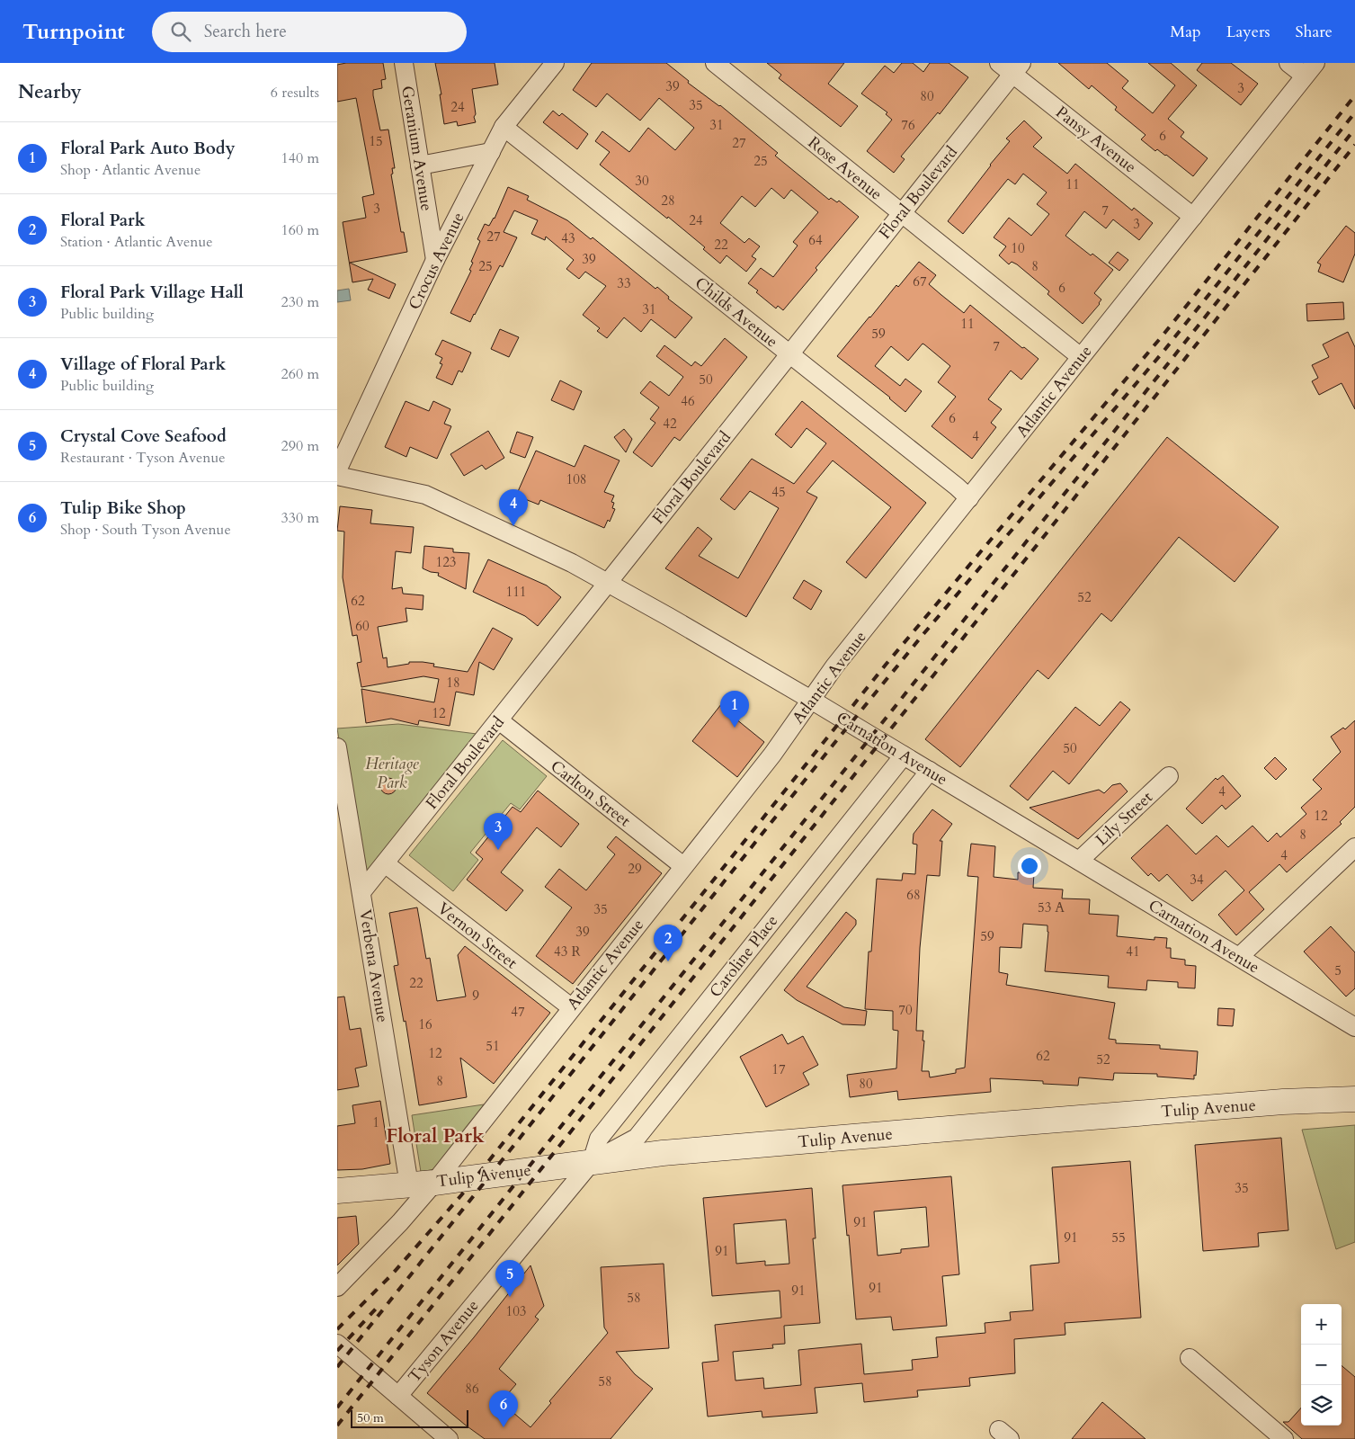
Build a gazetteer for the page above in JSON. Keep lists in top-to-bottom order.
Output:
{
  "streets": {
    "main road": ["Tulip Avenue"],
    "street": [
      "Pansy Avenue",
      "Geranium Avenue",
      "Rose Avenue",
      "Floral Boulevard",
      "Crocus Avenue",
      "Childs Avenue",
      "Atlantic Avenue",
      "Carnation Avenue",
      "Carlton Street",
      "Lily Street",
      "Vernon Street",
      "Caroline Place",
      "Verbena Avenue",
      "Tyson Avenue"
    ]
  },
  "crossings": [
    ["Pansy Avenue", "Floral Boulevard"],
    ["Pansy Avenue", "Atlantic Avenue"],
    ["Geranium Avenue", "Crocus Avenue"],
    ["Rose Avenue", "Floral Boulevard"],
    ["Rose Avenue", "Atlantic Avenue"],
    ["Floral Boulevard", "Childs Avenue"],
    ["Floral Boulevard", "Carnation Avenue"],
    ["Floral Boulevard", "Carlton Street"],
    ["Floral Boulevard", "Vernon Street"],
    ["Floral Boulevard", "Verbena Avenue"],
    ["Crocus Avenue", "Childs Avenue"],
    ["Childs Avenue", "Atlantic Avenue"],
    ["Atlantic Avenue", "Carnation Avenue"],
    ["Atlantic Avenue", "Carlton Street"],
    ["Atlantic Avenue", "Vernon Street"],
    ["Atlantic Avenue", "Tulip Avenue"],
    ["Carnation Avenue", "Lily Street"],
    ["Carnation Avenue", "Caroline Place"],
    ["Caroline Place", "Tulip Avenue"],
    ["Caroline Place", "Tyson Avenue"],
    ["Verbena Avenue", "Tulip Avenue"],
    ["Tulip Avenue", "Tyson Avenue"]
  ],
  "districts": ["Floral Park"],
  "parks": ["Heritage Park"],
  "house_numbers": [
    "39",
    "3",
    "80",
    "35",
    "24",
    "31",
    "76",
    "6",
    "15",
    "27",
    "25",
    "30",
    "11",
    "28",
    "3",
    "7",
    "24",
    "3",
    "27",
    "43",
    "64",
    "22",
    "10",
    "39",
    "25",
    "8",
    "67",
    "33",
    "6",
    "31",
    "11",
    "59",
    "7",
    "50",
    "46",
    "6",
    "42",
    "4",
    "108",
    "45",
    "123",
    "111",
    "52",
    "62",
    "60",
    "18",
    "12",
    "50",
    "4",
    "12",
    "8",
    "4",
    "29",
    "34",
    "68",
    "53 A",
    "35",
    "39",
    "59",
    "43 R",
    "41",
    "5",
    "22",
    "9",
    "70",
    "47",
    "16",
    "51",
    "12",
    "62",
    "52",
    "17",
    "8",
    "80",
    "1",
    "35",
    "91",
    "91",
    "55",
    "91",
    "91",
    "91",
    "58",
    "103",
    "58",
    "86"
  ],
  "scale_bar": "50 m",
  "page": {
    "header": "Turnpoint",
    "search": "Search here",
    "nav": ["Map", "Layers", "Share"],
    "heading": ["Nearby", "6 results"],
    "list": [
      {
        "mark": "1",
        "name": "Floral Park Auto Body",
        "note": "Shop · Atlantic Avenue",
        "value": "140 m"
      },
      {
        "mark": "2",
        "name": "Floral Park",
        "note": "Station · Atlantic Avenue",
        "value": "160 m"
      },
      {
        "mark": "3",
        "name": "Floral Park Village Hall",
        "note": "Public building",
        "value": "230 m"
      },
      {
        "mark": "4",
        "name": "Village of Floral Park",
        "note": "Public building",
        "value": "260 m"
      },
      {
        "mark": "5",
        "name": "Crystal Cove Seafood",
        "note": "Restaurant · Tyson Avenue",
        "value": "290 m"
      },
      {
        "mark": "6",
        "name": "Tulip Bike Shop",
        "note": "Shop · South Tyson Avenue",
        "value": "330 m"
      }
    ],
    "pins": [
      "4",
      "1",
      "3",
      "2",
      "5",
      "6"
    ],
    "map_buttons": ["+", "−"],
    "scale": "50 m"
  }
}
